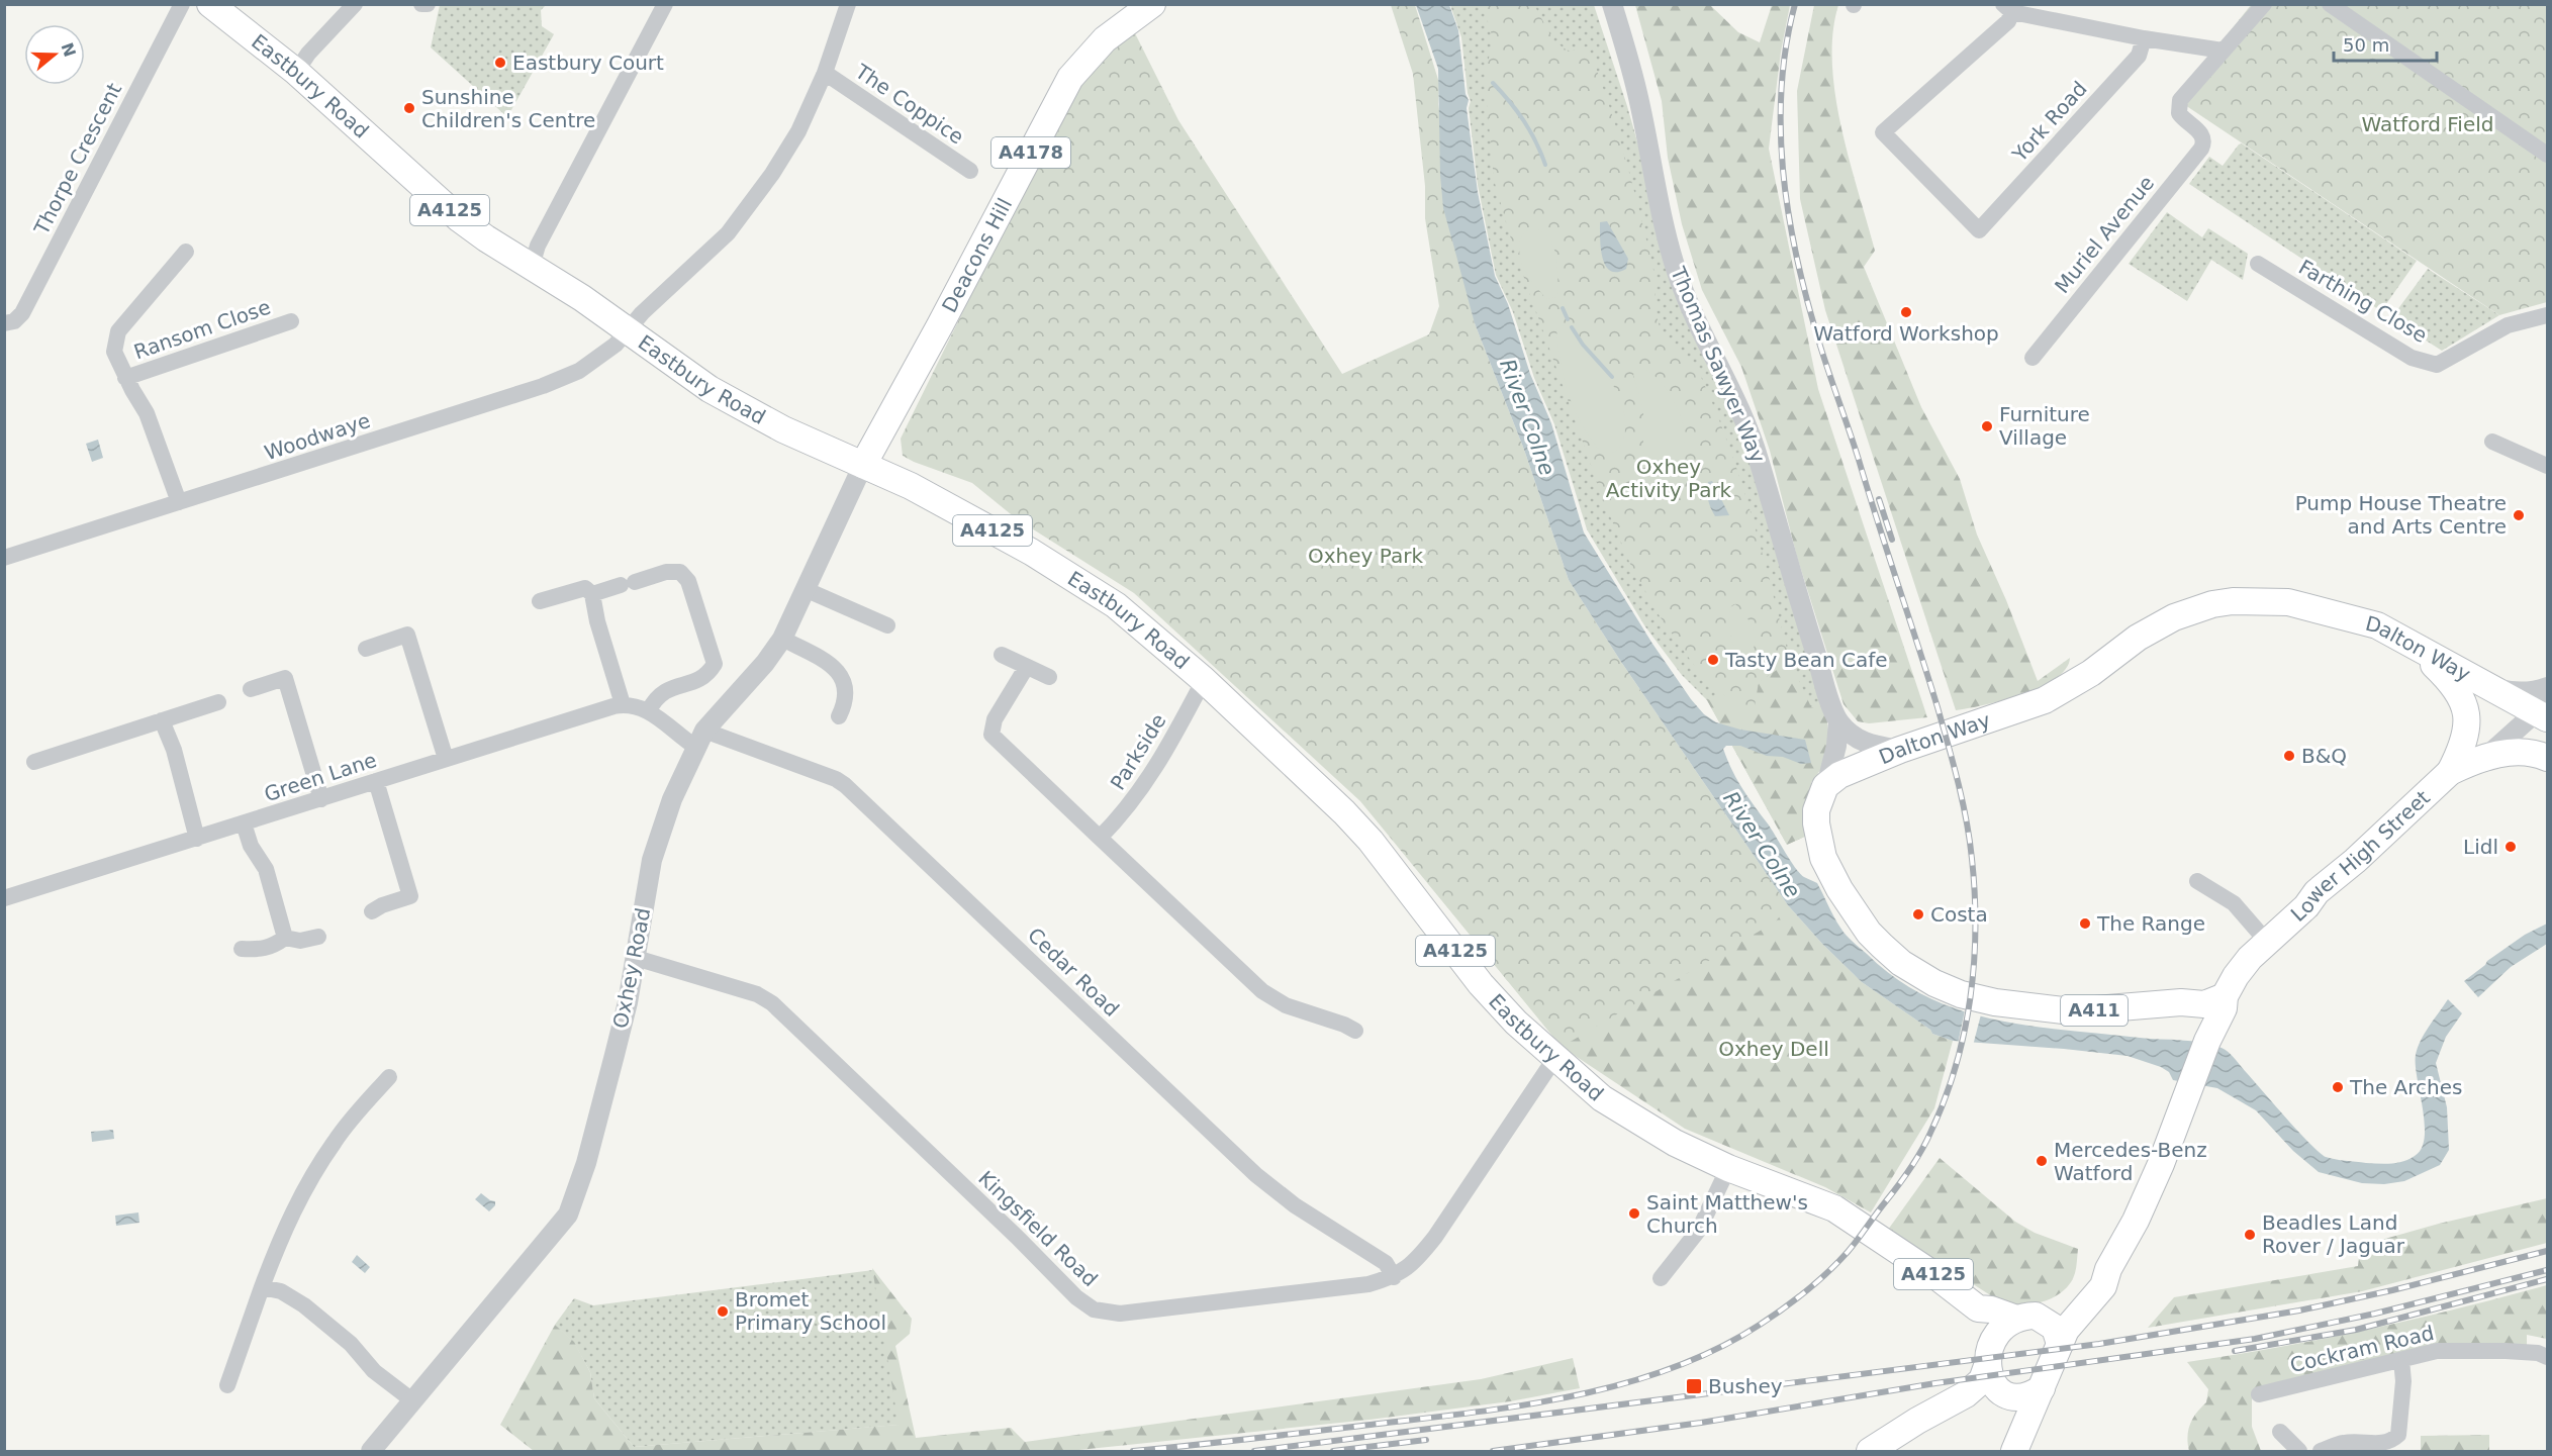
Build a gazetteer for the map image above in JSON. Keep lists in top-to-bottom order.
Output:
{
  "streets": {
    "main road": [
      "Eastbury Road",
      "A4178",
      "A4125",
      "Deacons Hill",
      "Dalton Way",
      "Lower High Street",
      "A411"
    ],
    "street": [
      "The Coppice",
      "York Road",
      "Thorpe Crescent",
      "Muriel Avenue",
      "Farthing Close",
      "Ransom Close",
      "Thomas Sawyer Way",
      "Woodwaye",
      "Parkside",
      "Green Lane",
      "Oxhey Road",
      "Cedar Road",
      "Kingsfield Road",
      "Cockram Road"
    ]
  },
  "crossings": [
    ["Eastbury Road", "A4125"],
    ["Eastbury Road", "Deacons Hill"],
    ["Eastbury Road", "Woodwaye"],
    ["Eastbury Road", "Parkside"],
    ["Eastbury Road", "Lower High Street"],
    ["Eastbury Road", "Oxhey Road"],
    ["Eastbury Road", "Kingsfield Road"],
    ["The Coppice", "Woodwaye"],
    ["A4125", "Lower High Street"],
    ["Deacons Hill", "Oxhey Road"],
    ["Ransom Close", "Woodwaye"],
    ["Thomas Sawyer Way", "Dalton Way"],
    ["Thomas Sawyer Way", "A411"],
    ["Dalton Way", "Lower High Street"],
    ["Dalton Way", "A411"],
    ["Lower High Street", "A411"],
    ["Oxhey Road", "Cedar Road"],
    ["Oxhey Road", "Kingsfield Road"],
    ["Cedar Road", "Kingsfield Road"]
  ],
  "water": ["River Colne"],
  "parks": [
    "Watford Field",
    "Oxhey Activity Park",
    "Oxhey Park",
    "Oxhey Dell"
  ],
  "places": {
    "other": [
      "Eastbury Court",
      "Sunshine Children's Centre",
      "Watford Workshop",
      "Furniture Village",
      "Pump House Theatre and Arts Centre",
      "Tasty Bean Cafe",
      "B&Q",
      "Lidl",
      "Costa",
      "The Range",
      "The Arches",
      "Mercedes-Benz Watford",
      "Saint Matthew's Church",
      "Beadles Land Rover / Jaguar",
      "Bromet Primary School"
    ],
    "transit": ["Bushey"]
  },
  "scale_bar": "50 m",
  "north": "right"
}
